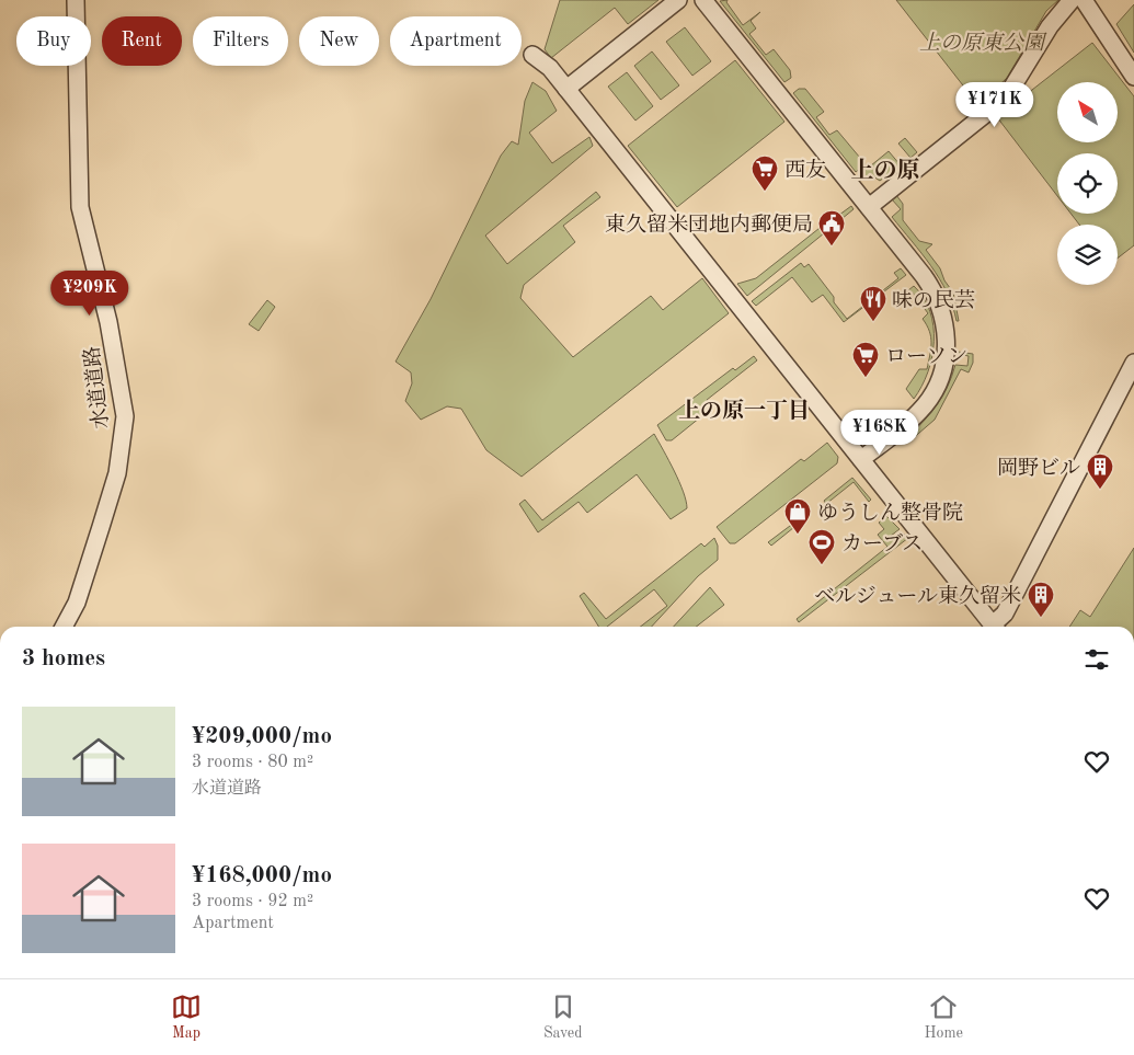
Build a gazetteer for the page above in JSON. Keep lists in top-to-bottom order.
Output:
{
  "streets": {
    "street": ["水道道路"]
  },
  "districts": ["上の原", "上の原一丁目"],
  "parks": ["上の原東公園"],
  "places": {
    "supermarket": ["西友", "ローソン"],
    "public building": ["東久留米団地内郵便局"],
    "restaurant": ["味の民芸"],
    "building": ["岡野ビル", "ベルジュール東久留米"],
    "shop": ["ゆうしん整骨院"],
    "sports": ["カーブス"]
  },
  "north": "top left",
  "page": {
    "chip": [
      "Buy",
      "Rent",
      "Filters",
      "New",
      "Apartment"
    ],
    "price": ["¥171K", "¥209K", "¥168K"],
    "heading": "3 homes",
    "list": [
      {
        "name": "¥209,000/mo",
        "note": "3 rooms · 80 m² · 水道道路"
      },
      {
        "name": "¥168,000/mo",
        "note": "3 rooms · 92 m² · Apartment"
      }
    ],
    "tabs": ["Map", "Saved", "Home"]
  }
}
